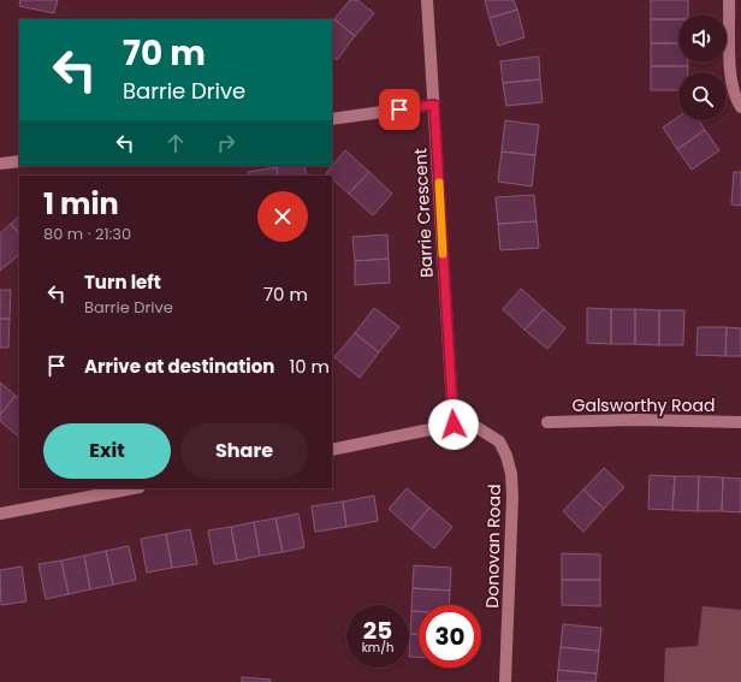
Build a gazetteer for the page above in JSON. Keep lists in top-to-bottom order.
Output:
{
  "streets": {
    "street": ["Barrie Crescent", "Galsworthy Road", "Donovan Road"]
  },
  "crossings": [
    ["Barrie Crescent", "Donovan Road"]
  ],
  "page": {
    "turn": ["70 m", "Barrie Drive"],
    "heading": ["1 min", "80 m · 21:30"],
    "list": [
      {
        "name": "Turn left",
        "note": "Barrie Drive",
        "value": "70 m"
      },
      {
        "name": "Arrive at destination",
        "value": "10 m"
      }
    ],
    "buttons": ["Exit", "Share"],
    "speed": "25 km/h",
    "limit": "30"
  }
}
